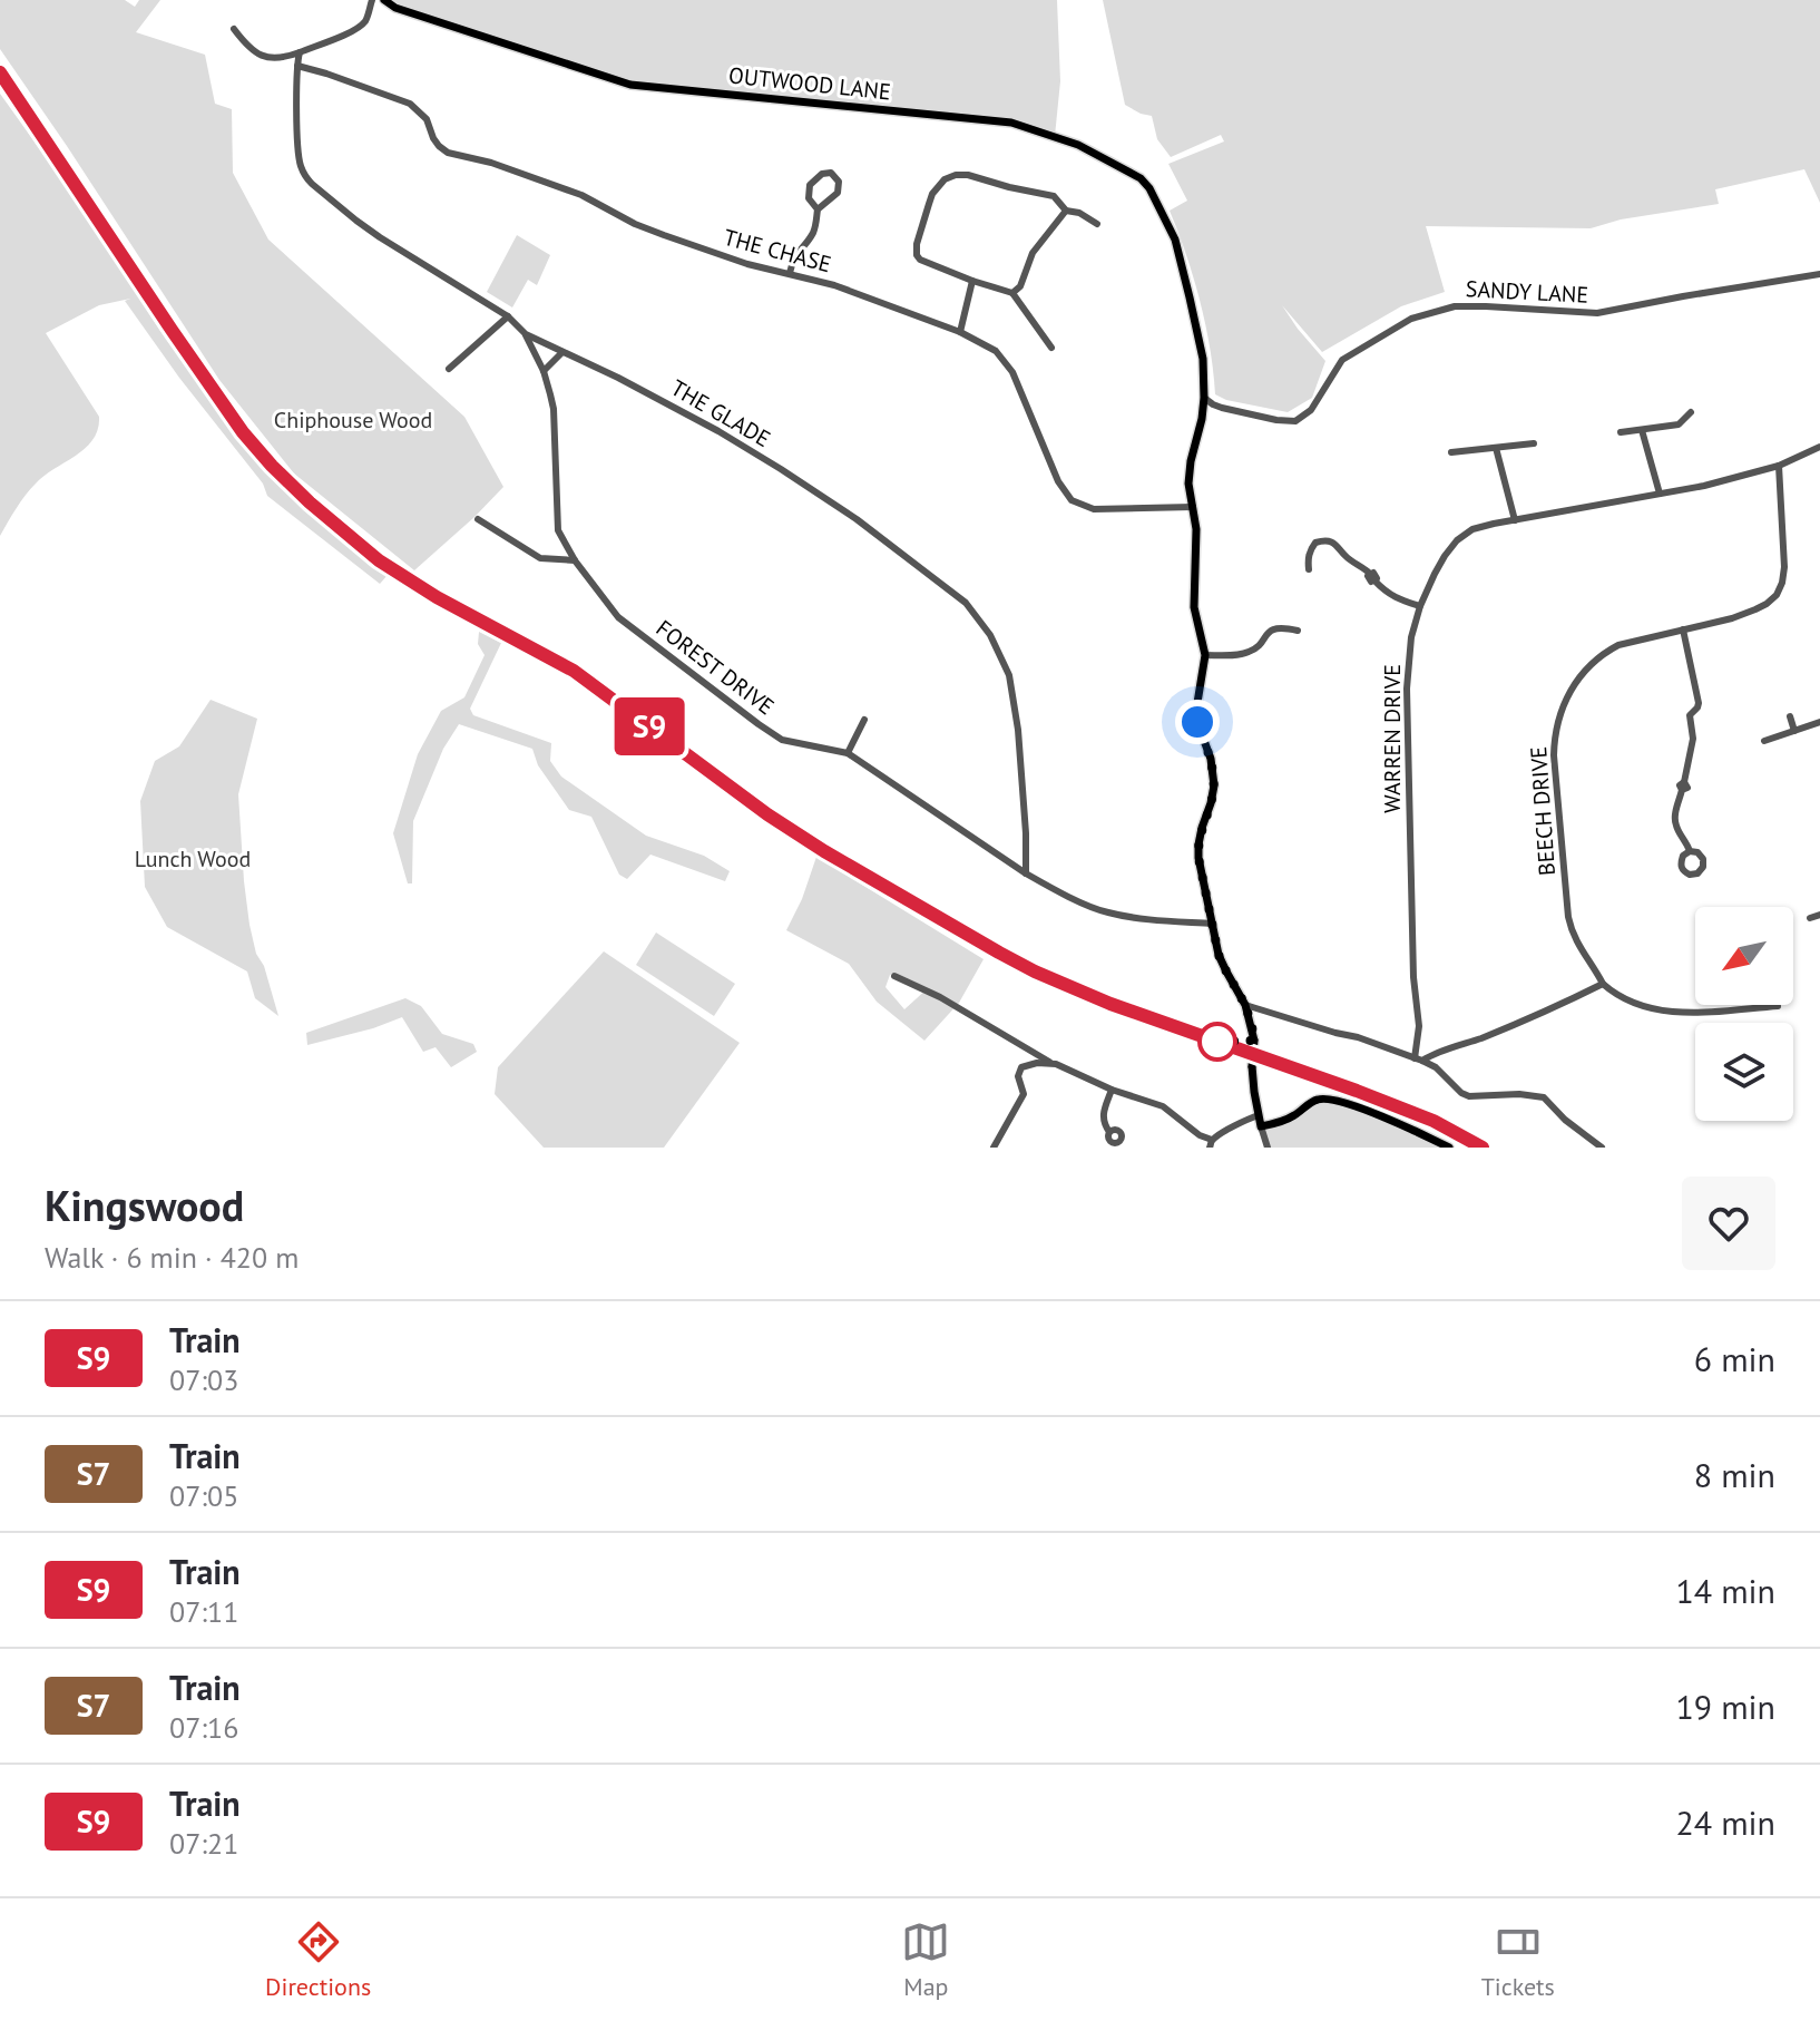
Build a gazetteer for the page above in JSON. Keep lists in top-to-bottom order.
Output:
{
  "streets": {
    "main road": ["OUTWOOD LANE"],
    "street": [
      "THE CHASE",
      "SANDY LANE",
      "THE GLADE",
      "FOREST DRIVE",
      "WARREN DRIVE",
      "BEECH DRIVE"
    ]
  },
  "crossings": [
    ["OUTWOOD LANE", "THE CHASE"],
    ["OUTWOOD LANE", "SANDY LANE"],
    ["THE CHASE", "THE GLADE"],
    ["THE GLADE", "FOREST DRIVE"],
    ["WARREN DRIVE", "BEECH DRIVE"]
  ],
  "parks": ["Chiphouse Wood", "Lunch Wood"],
  "north": "bottom left",
  "page": {
    "on_map": "S9",
    "heading": ["Kingswood", "Walk · 6 min · 420 m"],
    "list": [
      {
        "mark": "S9",
        "name": "Train",
        "note": "07:03",
        "value": "6 min"
      },
      {
        "mark": "S7",
        "name": "Train",
        "note": "07:05",
        "value": "8 min"
      },
      {
        "mark": "S9",
        "name": "Train",
        "note": "07:11",
        "value": "14 min"
      },
      {
        "mark": "S7",
        "name": "Train",
        "note": "07:16",
        "value": "19 min"
      },
      {
        "mark": "S9",
        "name": "Train",
        "note": "07:21",
        "value": "24 min"
      }
    ],
    "tabs": ["Directions", "Map", "Tickets"]
  }
}
